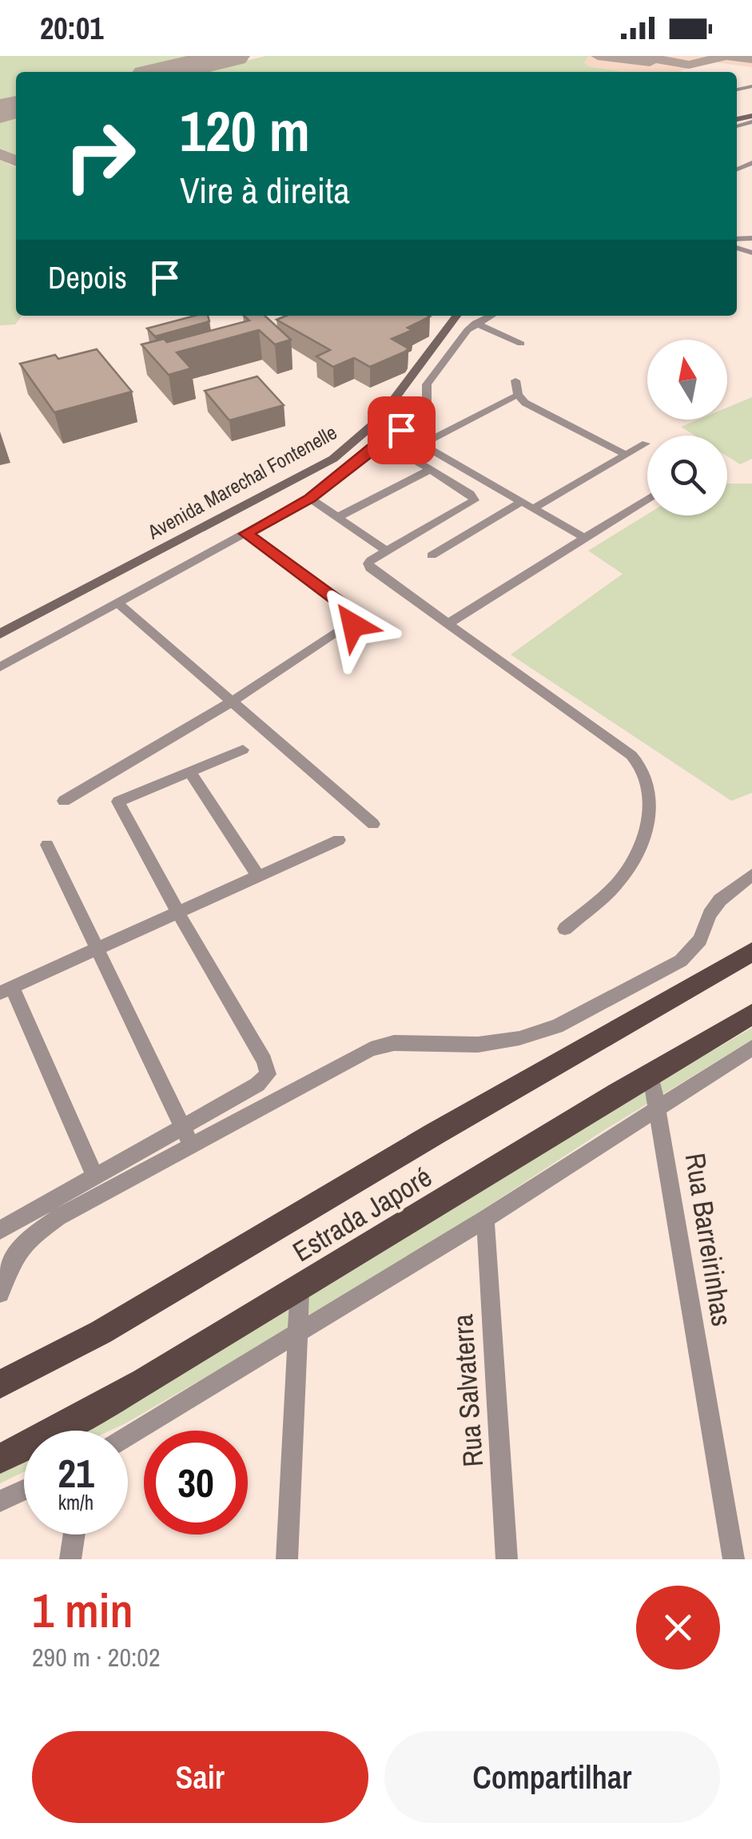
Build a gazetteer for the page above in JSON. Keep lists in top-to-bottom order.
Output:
{
  "streets": {
    "main road": ["Avenida Marechal Fontenelle", "Estrada Japoré"],
    "street": ["Rua Barreirinhas", "Rua Salvaterra"]
  },
  "crossings": [
    ["Estrada Japoré", "Rua Barreirinhas"]
  ],
  "north": "top",
  "page": {
    "status": "20:01",
    "turn": ["120 m", "Vire à direita"],
    "then": "Depois",
    "speed": "21 km/h",
    "limit": "30",
    "heading": ["1 min", "290 m · 20:02"],
    "buttons": ["Sair", "Compartilhar"]
  }
}
